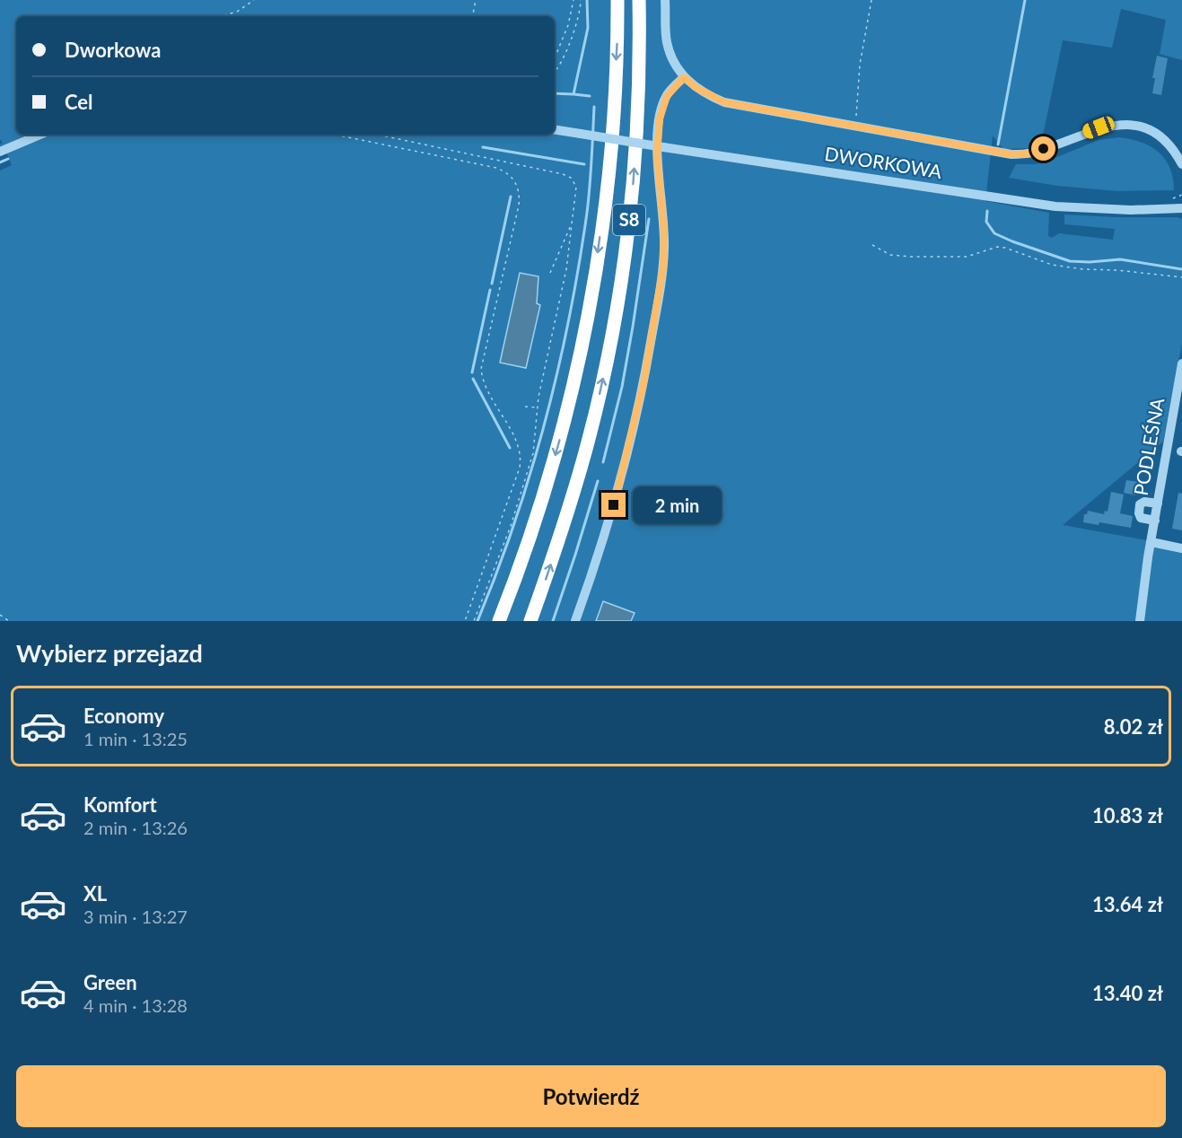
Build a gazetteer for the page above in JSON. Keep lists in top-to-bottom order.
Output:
{
  "streets": {
    "highway": ["S8"],
    "street": ["DWORKOWA", "PODLEŚNA"]
  },
  "page": {
    "banner": ["Dworkowa", "Cel"],
    "bubble": "2 min",
    "heading": "Wybierz przejazd",
    "list": [
      {
        "name": "Economy",
        "note": "1 min · 13:25",
        "value": "8.02 zł"
      },
      {
        "name": "Komfort",
        "note": "2 min · 13:26",
        "value": "10.83 zł"
      },
      {
        "name": "XL",
        "note": "3 min · 13:27",
        "value": "13.64 zł"
      },
      {
        "name": "Green",
        "note": "4 min · 13:28",
        "value": "13.40 zł"
      }
    ],
    "buttons": "Potwierdź"
  }
}
